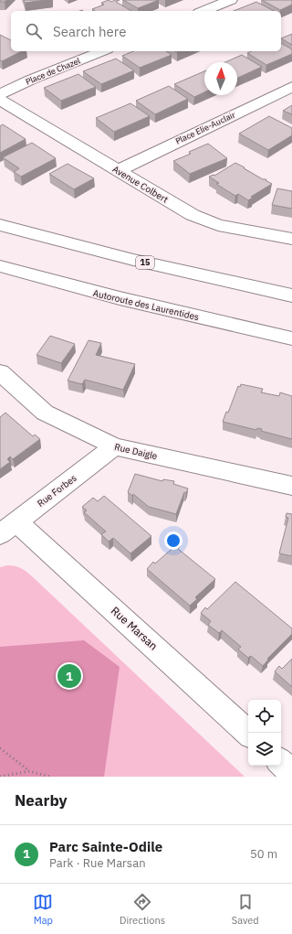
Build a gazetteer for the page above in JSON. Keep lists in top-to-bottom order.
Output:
{
  "streets": {
    "main road": [
      "Place de Chazel",
      "Place Elie-Auclair",
      "Avenue Colbert",
      "15",
      "Autoroute des Laurentides",
      "Rue Daigle",
      "Rue Forbes",
      "Rue Marsan"
    ]
  },
  "crossings": [
    ["Place Elie-Auclair", "Avenue Colbert"],
    ["Rue Daigle", "Rue Forbes"],
    ["Rue Forbes", "Rue Marsan"]
  ],
  "north": "top",
  "page": {
    "search": "Search here",
    "pins": "1",
    "heading": "Nearby",
    "list": [
      {
        "mark": "1",
        "name": "Parc Sainte-Odile",
        "note": "Park · Rue Marsan",
        "value": "50 m"
      }
    ],
    "nav": ["Map", "Directions", "Saved"]
  }
}
